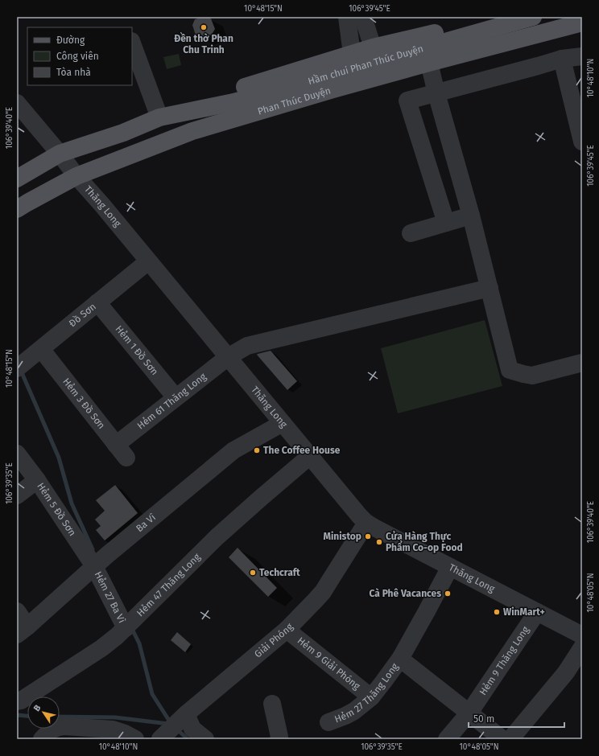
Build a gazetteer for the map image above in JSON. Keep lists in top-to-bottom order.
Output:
{
  "streets": {
    "main road": ["Hầm chui Phan Thúc Duyện", "Phan Thúc Duyện"],
    "street": [
      "Thăng Long",
      "Đồ Sơn",
      "Hẻm 1 Đồ Sơn",
      "Hẻm 61 Thăng Long",
      "Hẻm 3 Đồ Sơn",
      "Hẻm 5 Đồ Sơn",
      "Ba Vì",
      "Hẻm 47 Thăng Long",
      "Hẻm 27 Ba Vì",
      "Giải Phóng",
      "Hẻm 9 Thăng Long",
      "Hẻm 9 Giải Phóng",
      "Hẻm 27 Thăng Long"
    ]
  },
  "crossings": [
    ["Phan Thúc Duyện", "Thăng Long"],
    ["Thăng Long", "Đồ Sơn"],
    ["Thăng Long", "Hẻm 61 Thăng Long"],
    ["Thăng Long", "Ba Vì"],
    ["Thăng Long", "Hẻm 47 Thăng Long"],
    ["Thăng Long", "Giải Phóng"],
    ["Thăng Long", "Hẻm 9 Thăng Long"],
    ["Thăng Long", "Hẻm 27 Thăng Long"],
    ["Đồ Sơn", "Hẻm 1 Đồ Sơn"],
    ["Đồ Sơn", "Hẻm 3 Đồ Sơn"],
    ["Hẻm 1 Đồ Sơn", "Hẻm 61 Thăng Long"],
    ["Hẻm 61 Thăng Long", "Hẻm 3 Đồ Sơn"],
    ["Hẻm 5 Đồ Sơn", "Ba Vì"],
    ["Hẻm 5 Đồ Sơn", "Hẻm 27 Ba Vì"],
    ["Ba Vì", "Hẻm 27 Ba Vì"],
    ["Hẻm 47 Thăng Long", "Hẻm 27 Ba Vì"],
    ["Giải Phóng", "Hẻm 9 Giải Phóng"],
    ["Hẻm 9 Giải Phóng", "Hẻm 27 Thăng Long"]
  ],
  "places": [
    "Đền thờ Phan Chu Trinh",
    "The Coffee House",
    "Ministop",
    "Cửa Hàng Thực Phẩm Co-op Food",
    "Techcraft",
    "Cà Phê Vacances",
    "WinMart+"
  ],
  "legend": ["Đường", "Công viên", "Tòa nhà"],
  "scale_bar": "50 m",
  "north": "top left",
  "coordinates": [
    "10°48'15\"N",
    "106°39'45\"E",
    "10°48'10\"N",
    "106°39'40\"E",
    "106°39'35\"E",
    "10°48'05\"N"
  ]
}
